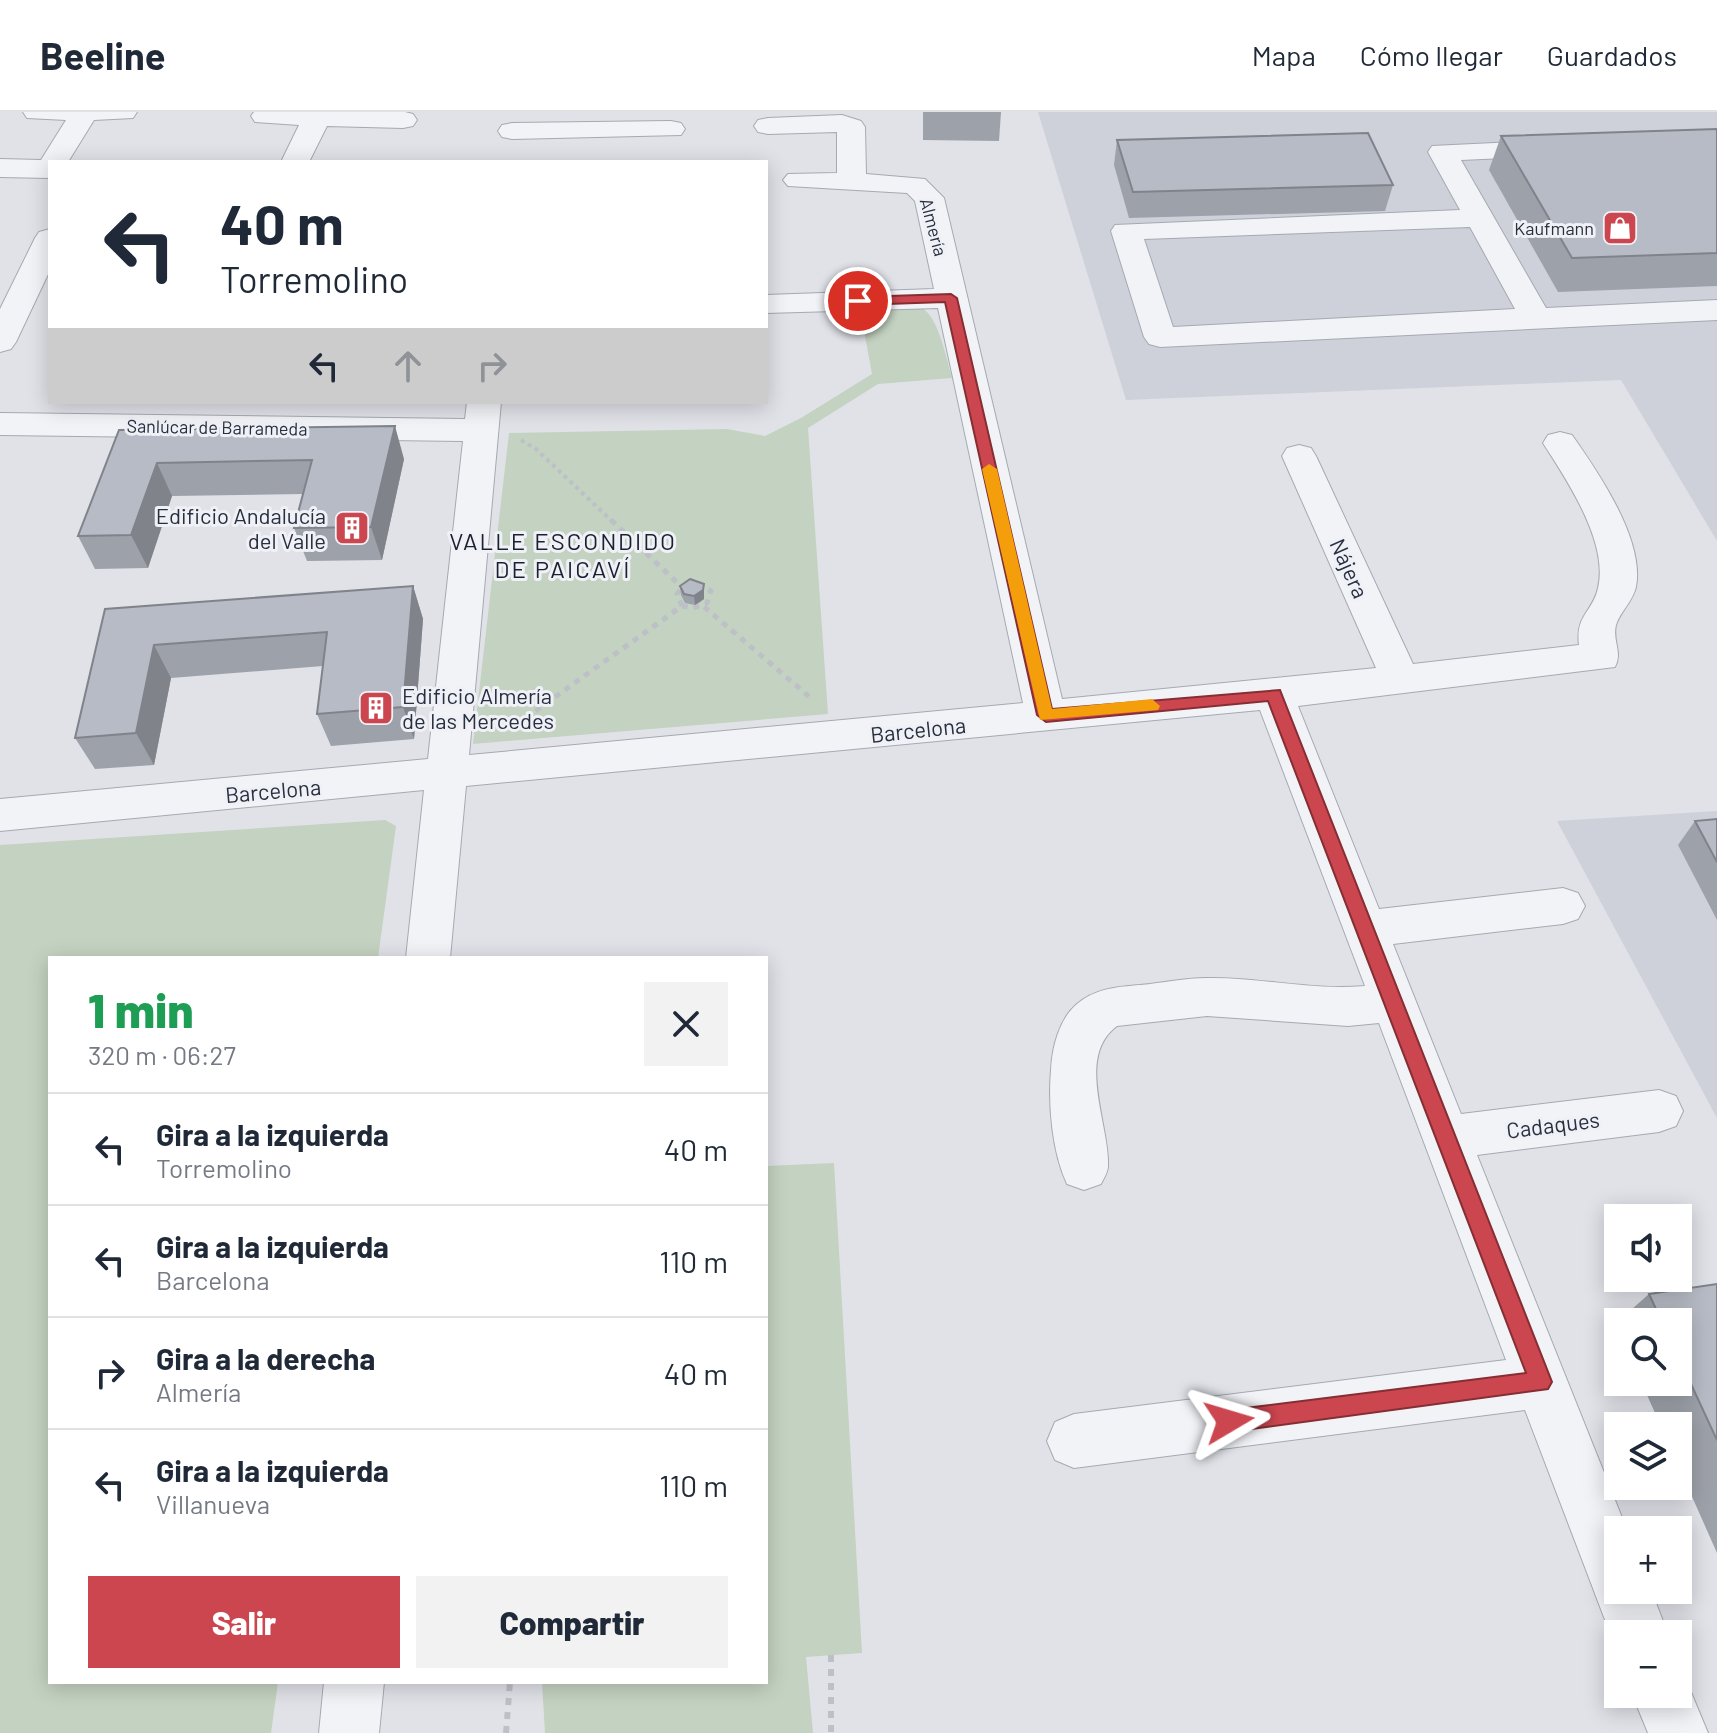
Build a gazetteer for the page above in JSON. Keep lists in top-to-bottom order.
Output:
{
  "streets": {
    "street": [
      "Almería",
      "Sanlúcar de Barrameda",
      "Nájera",
      "Barcelona",
      "Cadaques"
    ]
  },
  "crossings": [
    ["Almería", "Barcelona"],
    ["Nájera", "Barcelona"]
  ],
  "districts": ["VALLE ESCONDIDO DE PAICAVÍ"],
  "places": {
    "shop": ["Kaufmann"],
    "building": ["Edificio Andalucía del Valle", "Edificio Almería de las Mercedes"]
  },
  "page": {
    "header": "Beeline",
    "nav": ["Mapa", "Cómo llegar", "Guardados"],
    "turn": ["40 m", "Torremolino"],
    "heading": ["1 min", "320 m · 06:27"],
    "list": [
      {
        "name": "Gira a la izquierda",
        "note": "Torremolino",
        "value": "40 m"
      },
      {
        "name": "Gira a la izquierda",
        "note": "Barcelona",
        "value": "110 m"
      },
      {
        "name": "Gira a la derecha",
        "note": "Almería",
        "value": "40 m"
      },
      {
        "name": "Gira a la izquierda",
        "note": "Villanueva",
        "value": "110 m"
      }
    ],
    "map_buttons": ["+", "−"],
    "buttons": ["Salir", "Compartir"]
  }
}
